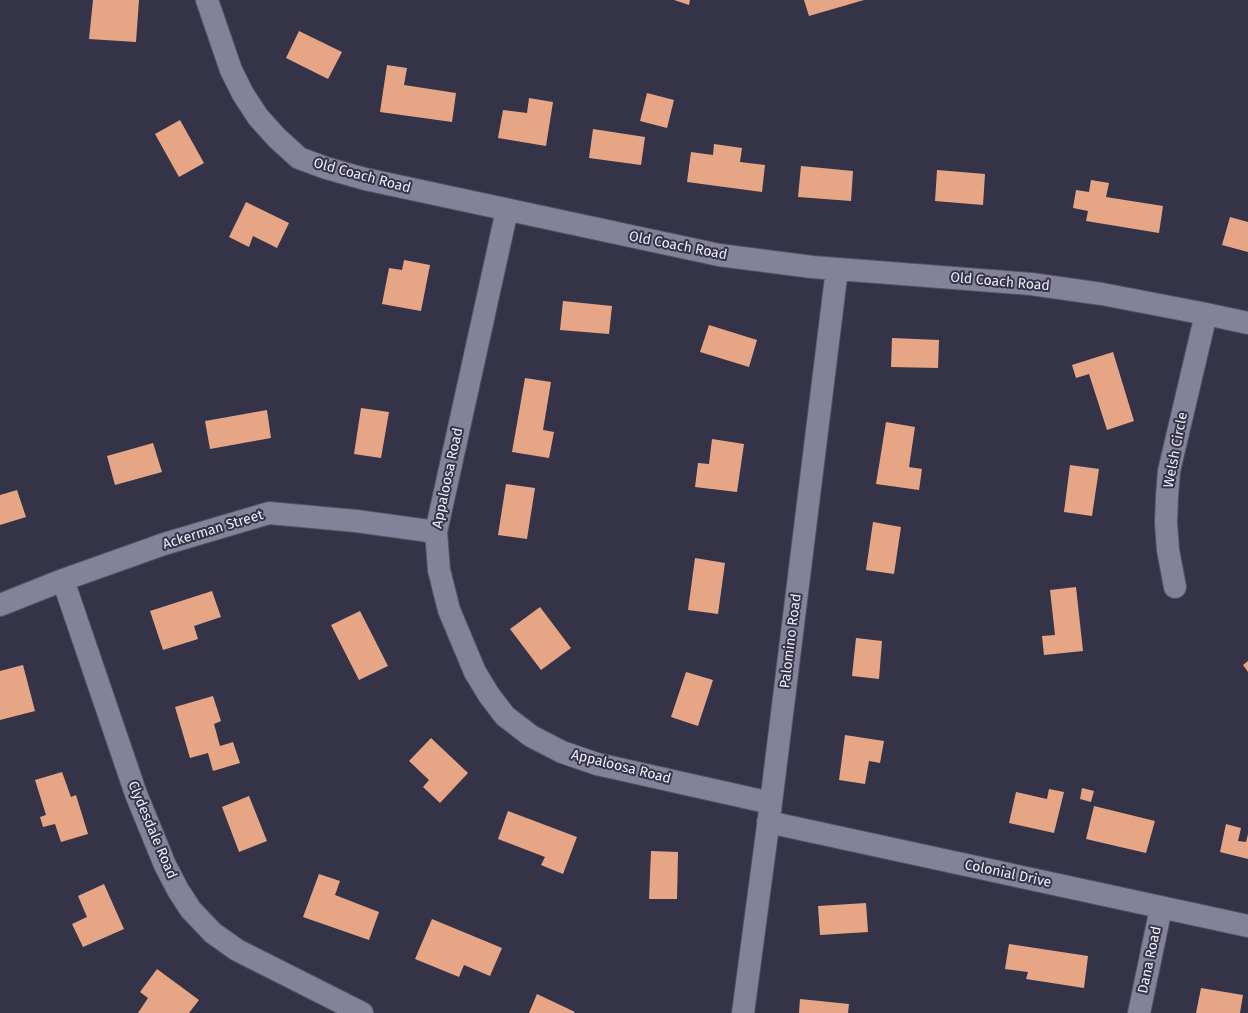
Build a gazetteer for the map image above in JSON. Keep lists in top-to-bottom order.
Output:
{
  "streets": {
    "street": [
      "Old Coach Road",
      "Welsh Circle",
      "Appaloosa Road",
      "Ackerman Street",
      "Palomino Road",
      "Clydesdale Road",
      "Colonial Drive",
      "Dana Road"
    ]
  },
  "crossings": [
    ["Old Coach Road", "Welsh Circle"],
    ["Old Coach Road", "Appaloosa Road"],
    ["Old Coach Road", "Palomino Road"],
    ["Appaloosa Road", "Ackerman Street"],
    ["Appaloosa Road", "Palomino Road"],
    ["Appaloosa Road", "Colonial Drive"],
    ["Ackerman Street", "Clydesdale Road"],
    ["Palomino Road", "Colonial Drive"],
    ["Colonial Drive", "Dana Road"]
  ]
}
